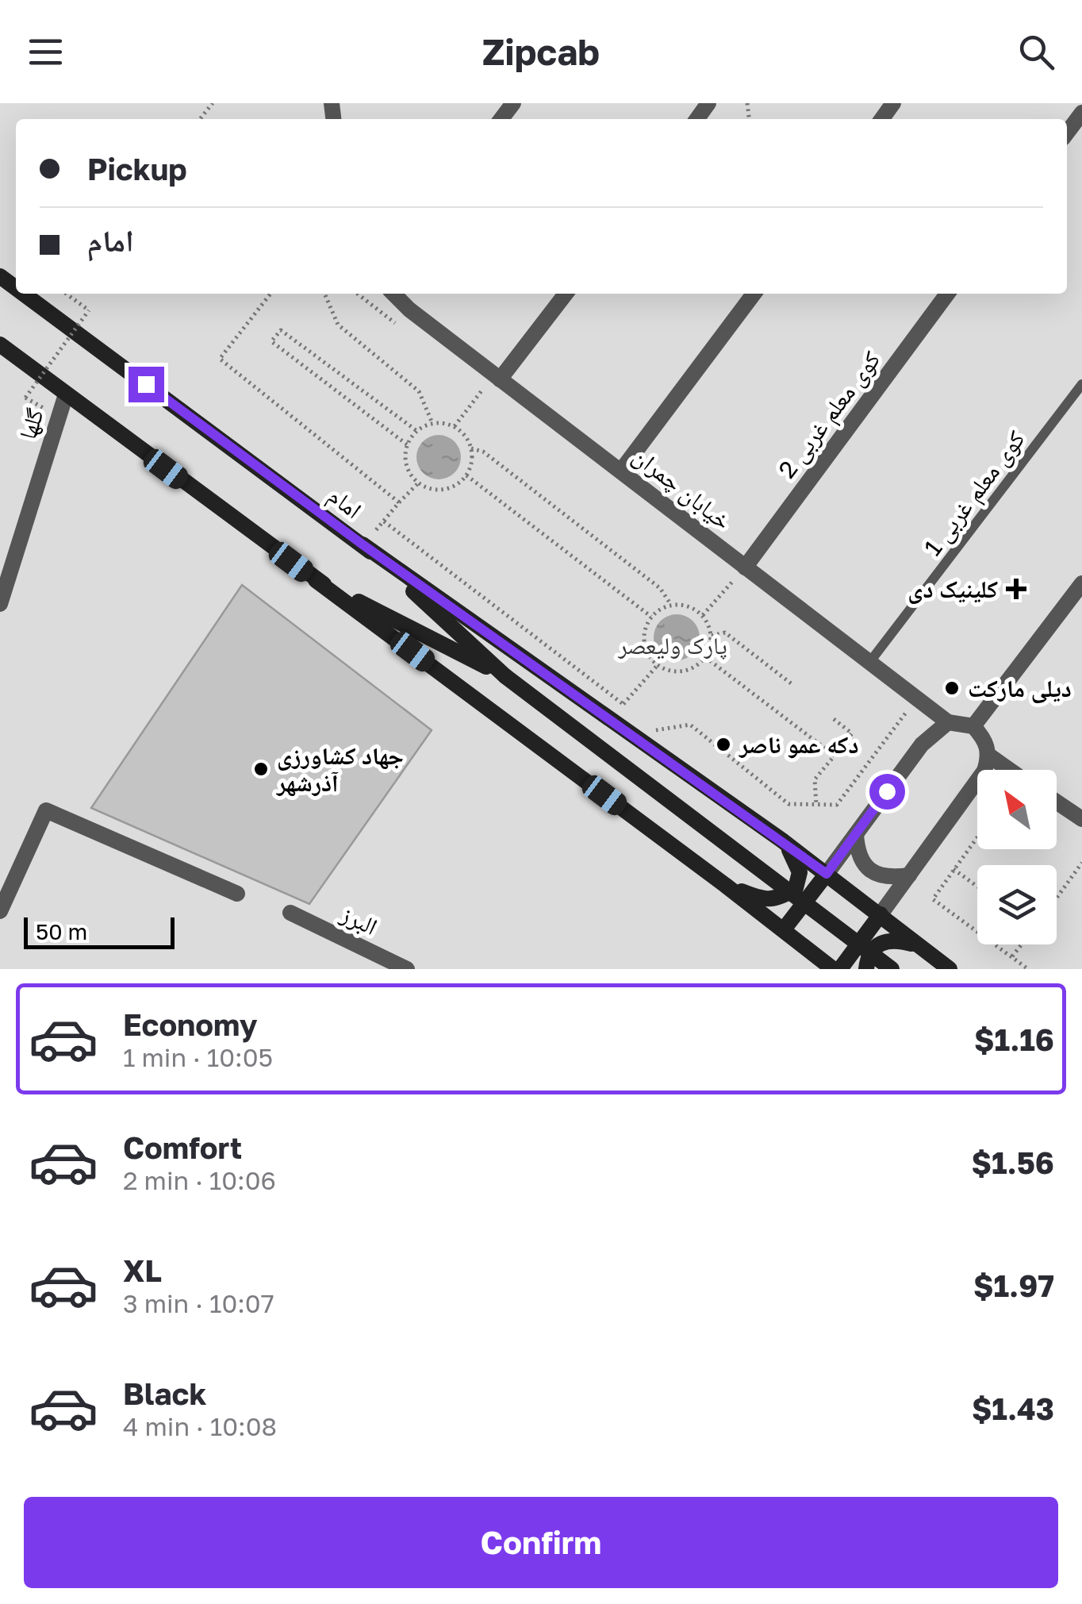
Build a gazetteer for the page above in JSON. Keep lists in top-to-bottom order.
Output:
{
  "streets": {
    "main road": ["امام"],
    "street": [
      "کوی معلم غربی 2",
      "گلها",
      "خیابان چمران",
      "البرز"
    ],
    "lane": ["کوی معلم غربی 1"]
  },
  "crossings": [
    ["کوی معلم غربی 2", "خیابان چمران"],
    ["خیابان چمران", "کوی معلم غربی 1"]
  ],
  "parks": ["پارک ولیعصر"],
  "places": {
    "health": ["کلینیک دی"],
    "other": ["دیلی مارکت", "دکه عمو ناصر", "جهاد کشاورزی آذرشهر"]
  },
  "scale_bar": "50 m",
  "north": "top left",
  "page": {
    "header": "Zipcab",
    "banner": ["Pickup", "امام"],
    "scale": "50 m",
    "list": [
      {
        "name": "Economy",
        "note": "1 min · 10:05",
        "value": "$1.16"
      },
      {
        "name": "Comfort",
        "note": "2 min · 10:06",
        "value": "$1.56"
      },
      {
        "name": "XL",
        "note": "3 min · 10:07",
        "value": "$1.97"
      },
      {
        "name": "Black",
        "note": "4 min · 10:08",
        "value": "$1.43"
      }
    ],
    "buttons": "Confirm"
  }
}
